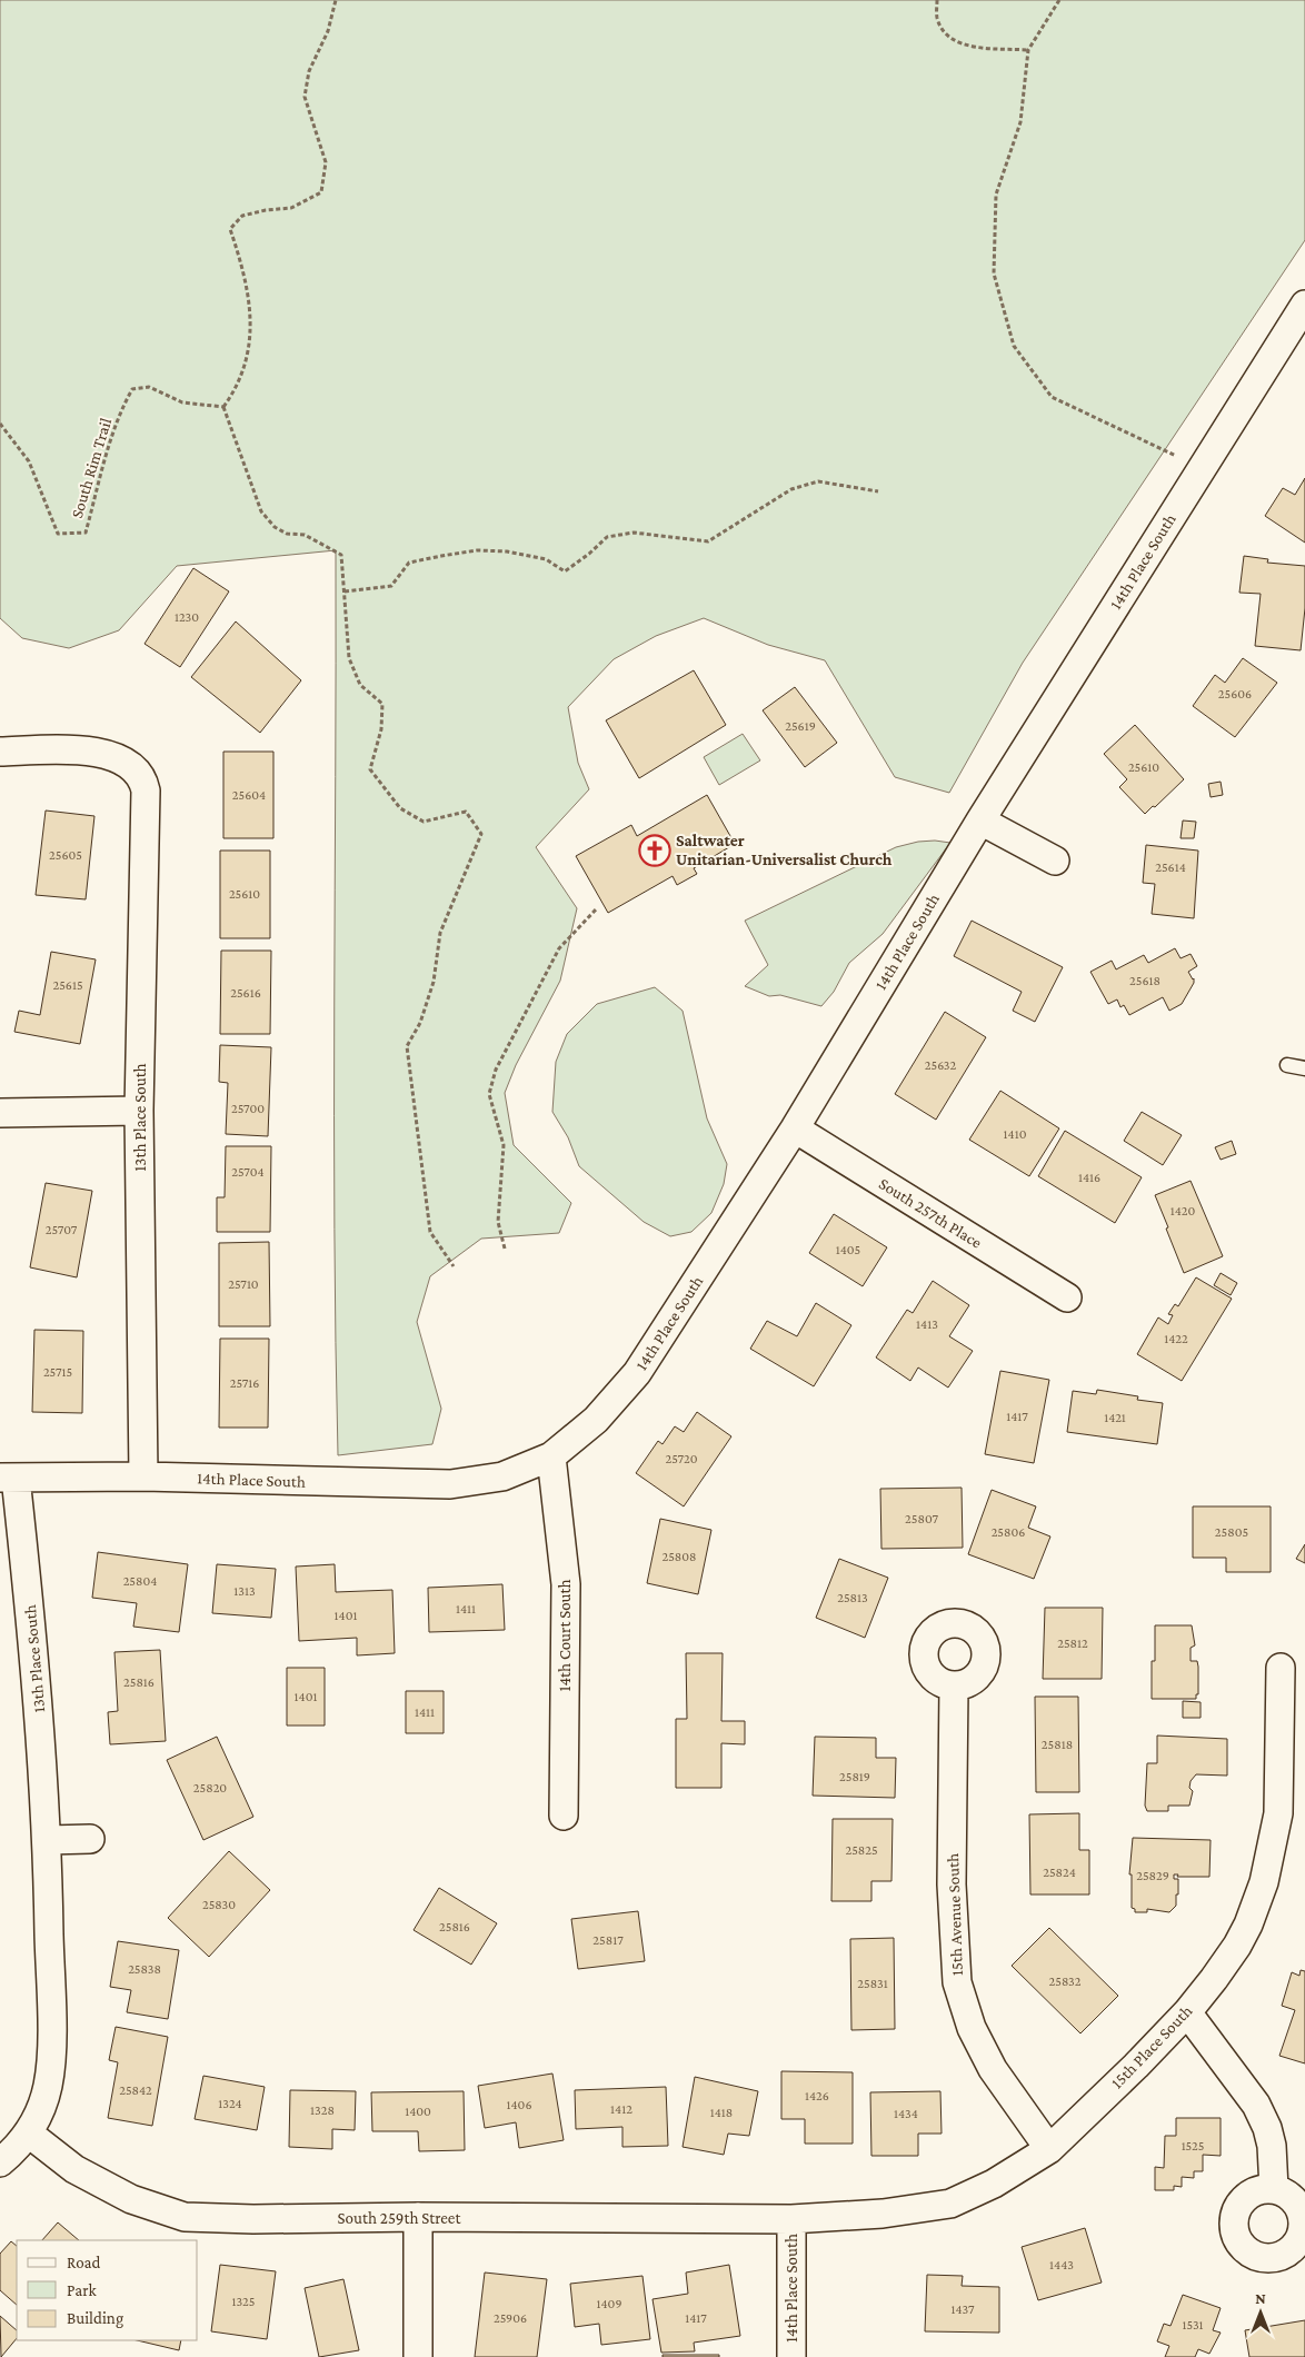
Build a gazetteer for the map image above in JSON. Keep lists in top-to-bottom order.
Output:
{
  "streets": {
    "street": [
      "14th Place South",
      "13th Place South",
      "South 257th Place",
      "14th Court South",
      "15th Avenue South",
      "15th Place South",
      "South 259th Street"
    ],
    "path": ["South Rim Trail"]
  },
  "crossings": [
    ["14th Place South", "13th Place South"],
    ["14th Place South", "South 257th Place"],
    ["14th Place South", "14th Court South"],
    ["14th Place South", "15th Place South"],
    ["14th Place South", "South 259th Street"],
    ["13th Place South", "South 259th Street"],
    ["15th Avenue South", "15th Place South"],
    ["15th Place South", "South 259th Street"]
  ],
  "places": {
    "church": ["Saltwater Unitarian-Universalist Church"]
  },
  "house_numbers": [
    "1230",
    "25606",
    "25619",
    "25610",
    "25604",
    "25605",
    "25614",
    "25610",
    "25618",
    "25615",
    "25616",
    "25632",
    "25700",
    "1410",
    "25704",
    "1416",
    "1420",
    "25707",
    "1405",
    "25710",
    "1413",
    "1422",
    "25715",
    "25716",
    "1417",
    "1421",
    "25720",
    "25807",
    "25806",
    "25805",
    "25808",
    "25804",
    "1313",
    "25813",
    "1411",
    "1401",
    "25812",
    "25816",
    "1401",
    "1411",
    "25818",
    "25819",
    "25820",
    "25825",
    "25824",
    "25829",
    "25830",
    "25816",
    "25817",
    "25838",
    "25832",
    "25831",
    "25842",
    "1426",
    "1324",
    "1406",
    "1412",
    "1328",
    "1400",
    "1418",
    "1434",
    "1525",
    "1443",
    "1325",
    "1409",
    "1437",
    "25906",
    "1417",
    "1531"
  ],
  "legend": ["Road", "Park", "Building"],
  "north": "top"
}
